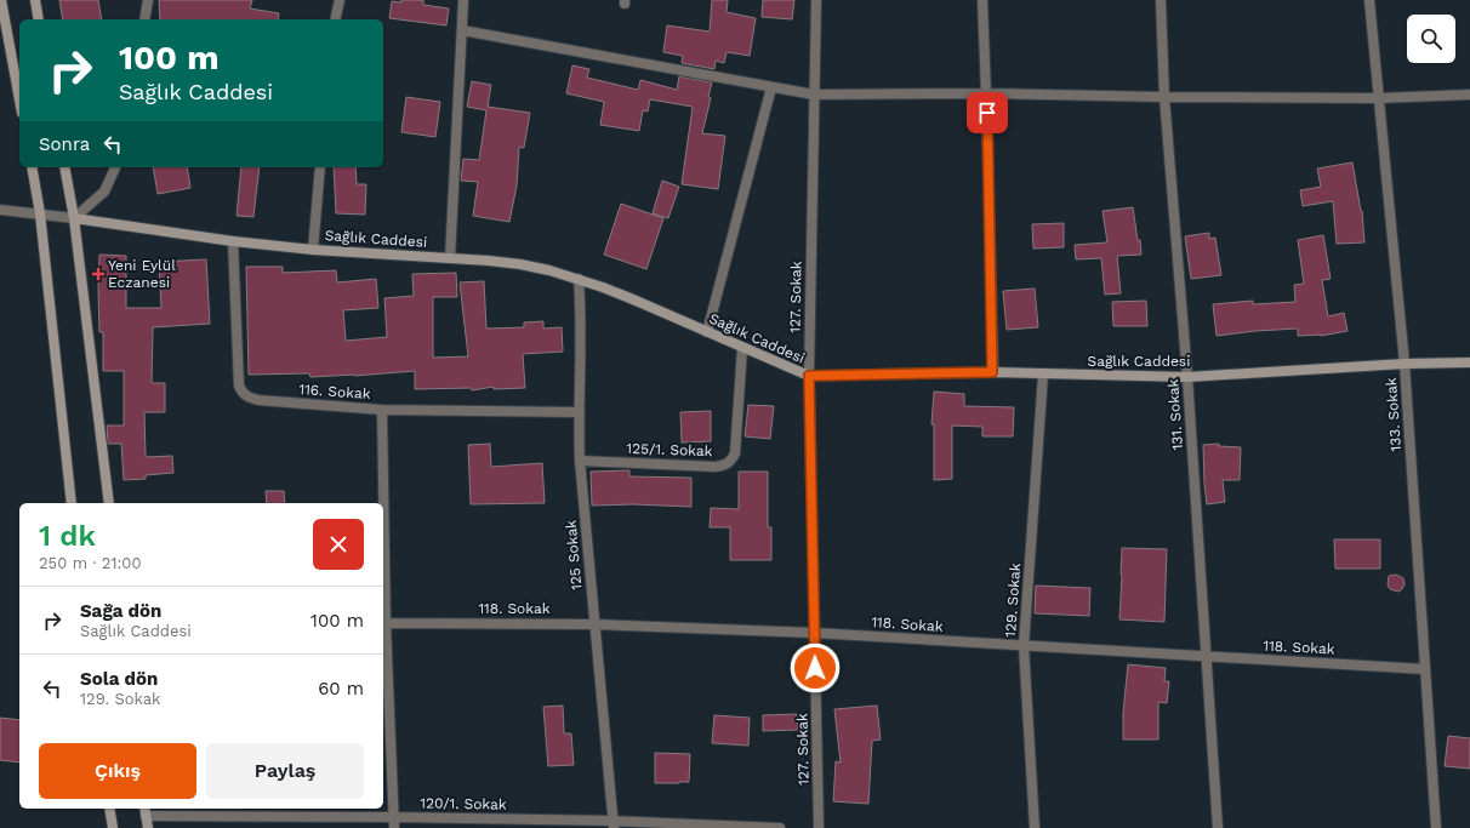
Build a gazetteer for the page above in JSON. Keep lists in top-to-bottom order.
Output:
{
  "streets": {
    "street": [
      "Sağlık Caddesi",
      "127. Sokak",
      "116. Sokak",
      "131. Sokak",
      "133. Sokak",
      "125/1. Sokak",
      "125 Sokak",
      "129. Sokak",
      "118. Sokak",
      "120/1. Sokak"
    ]
  },
  "crossings": [
    ["Sağlık Caddesi", "127. Sokak"],
    ["Sağlık Caddesi", "116. Sokak"],
    ["Sağlık Caddesi", "131. Sokak"],
    ["Sağlık Caddesi", "133. Sokak"],
    ["Sağlık Caddesi", "125/1. Sokak"],
    ["Sağlık Caddesi", "125 Sokak"],
    ["Sağlık Caddesi", "129. Sokak"],
    ["127. Sokak", "118. Sokak"],
    ["116. Sokak", "125 Sokak"],
    ["131. Sokak", "118. Sokak"],
    ["133. Sokak", "118. Sokak"],
    ["125/1. Sokak", "125 Sokak"],
    ["125 Sokak", "118. Sokak"],
    ["125 Sokak", "120/1. Sokak"],
    ["129. Sokak", "118. Sokak"]
  ],
  "places": {
    "health": ["Yeni Eylül Eczanesi"]
  },
  "page": {
    "turn": ["100 m", "Sağlık Caddesi"],
    "then": "Sonra",
    "heading": ["1 dk", "250 m · 21:00"],
    "list": [
      {
        "name": "Sağa dön",
        "note": "Sağlık Caddesi",
        "value": "100 m"
      },
      {
        "name": "Sola dön",
        "note": "129. Sokak",
        "value": "60 m"
      }
    ],
    "buttons": ["Çıkış", "Paylaş"]
  }
}
